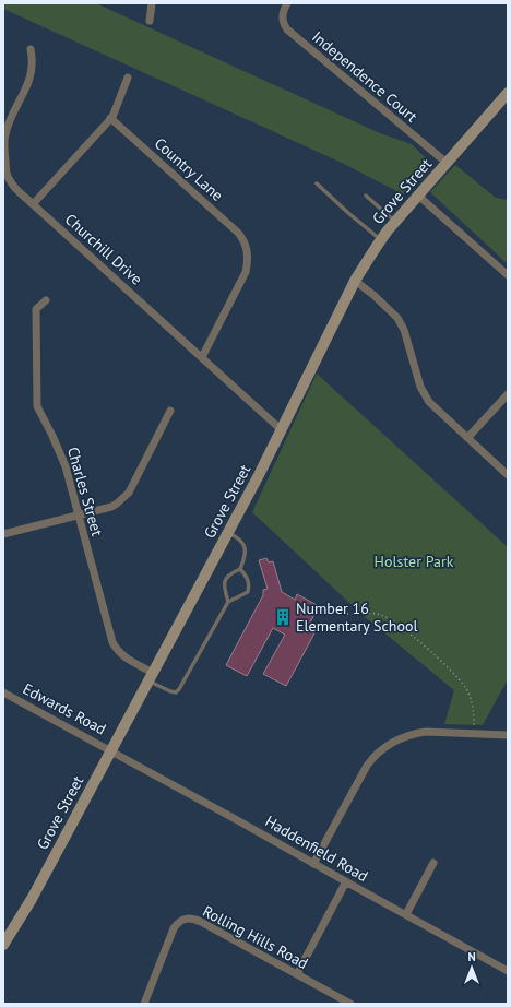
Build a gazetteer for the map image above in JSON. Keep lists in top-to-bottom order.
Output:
{
  "streets": {
    "street": [
      "Independence Court",
      "Country Lane",
      "Grove Street",
      "Churchill Drive",
      "Charles Street",
      "Edwards Road",
      "Haddenfield Road",
      "Rolling Hills Road"
    ]
  },
  "crossings": [
    ["Independence Court", "Grove Street"],
    ["Country Lane", "Churchill Drive"],
    ["Grove Street", "Churchill Drive"],
    ["Grove Street", "Charles Street"],
    ["Grove Street", "Edwards Road"],
    ["Grove Street", "Haddenfield Road"],
    ["Edwards Road", "Haddenfield Road"]
  ],
  "parks": ["Holster Park"],
  "places": {
    "building": ["Number 16 Elementary School"]
  },
  "north": "top"
}
